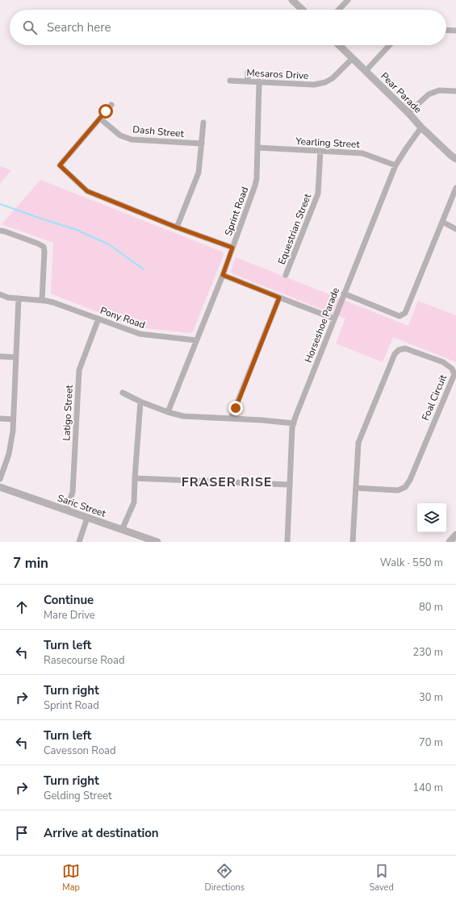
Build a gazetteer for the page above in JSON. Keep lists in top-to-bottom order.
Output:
{
  "streets": {
    "street": [
      "Mesaros Drive",
      "Pear Parade",
      "Dash Street",
      "Yearling Street",
      "Sprint Road",
      "Equestrian Street",
      "Pony Road",
      "Horseshoe Parade",
      "Foal Circuit",
      "Latigo Street",
      "Saric Street"
    ]
  },
  "crossings": [
    ["Mesaros Drive", "Pear Parade"],
    ["Mesaros Drive", "Sprint Road"],
    ["Pear Parade", "Horseshoe Parade"],
    ["Yearling Street", "Sprint Road"],
    ["Yearling Street", "Equestrian Street"],
    ["Yearling Street", "Horseshoe Parade"],
    ["Sprint Road", "Pony Road"],
    ["Pony Road", "Latigo Street"],
    ["Latigo Street", "Saric Street"]
  ],
  "districts": ["FRASER RISE"],
  "page": {
    "search": "Search here",
    "heading": ["7 min", "Walk · 550 m"],
    "list": [
      ["Continue", "Mare Drive", "80 m"],
      ["Turn left", "Rasecourse Road", "230 m"],
      ["Turn right", "Sprint Road", "30 m"],
      ["Turn left", "Cavesson Road", "70 m"],
      ["Turn right", "Gelding Street", "140 m"],
      "Arrive at destination"
    ],
    "nav": ["Map", "Directions", "Saved"]
  }
}
